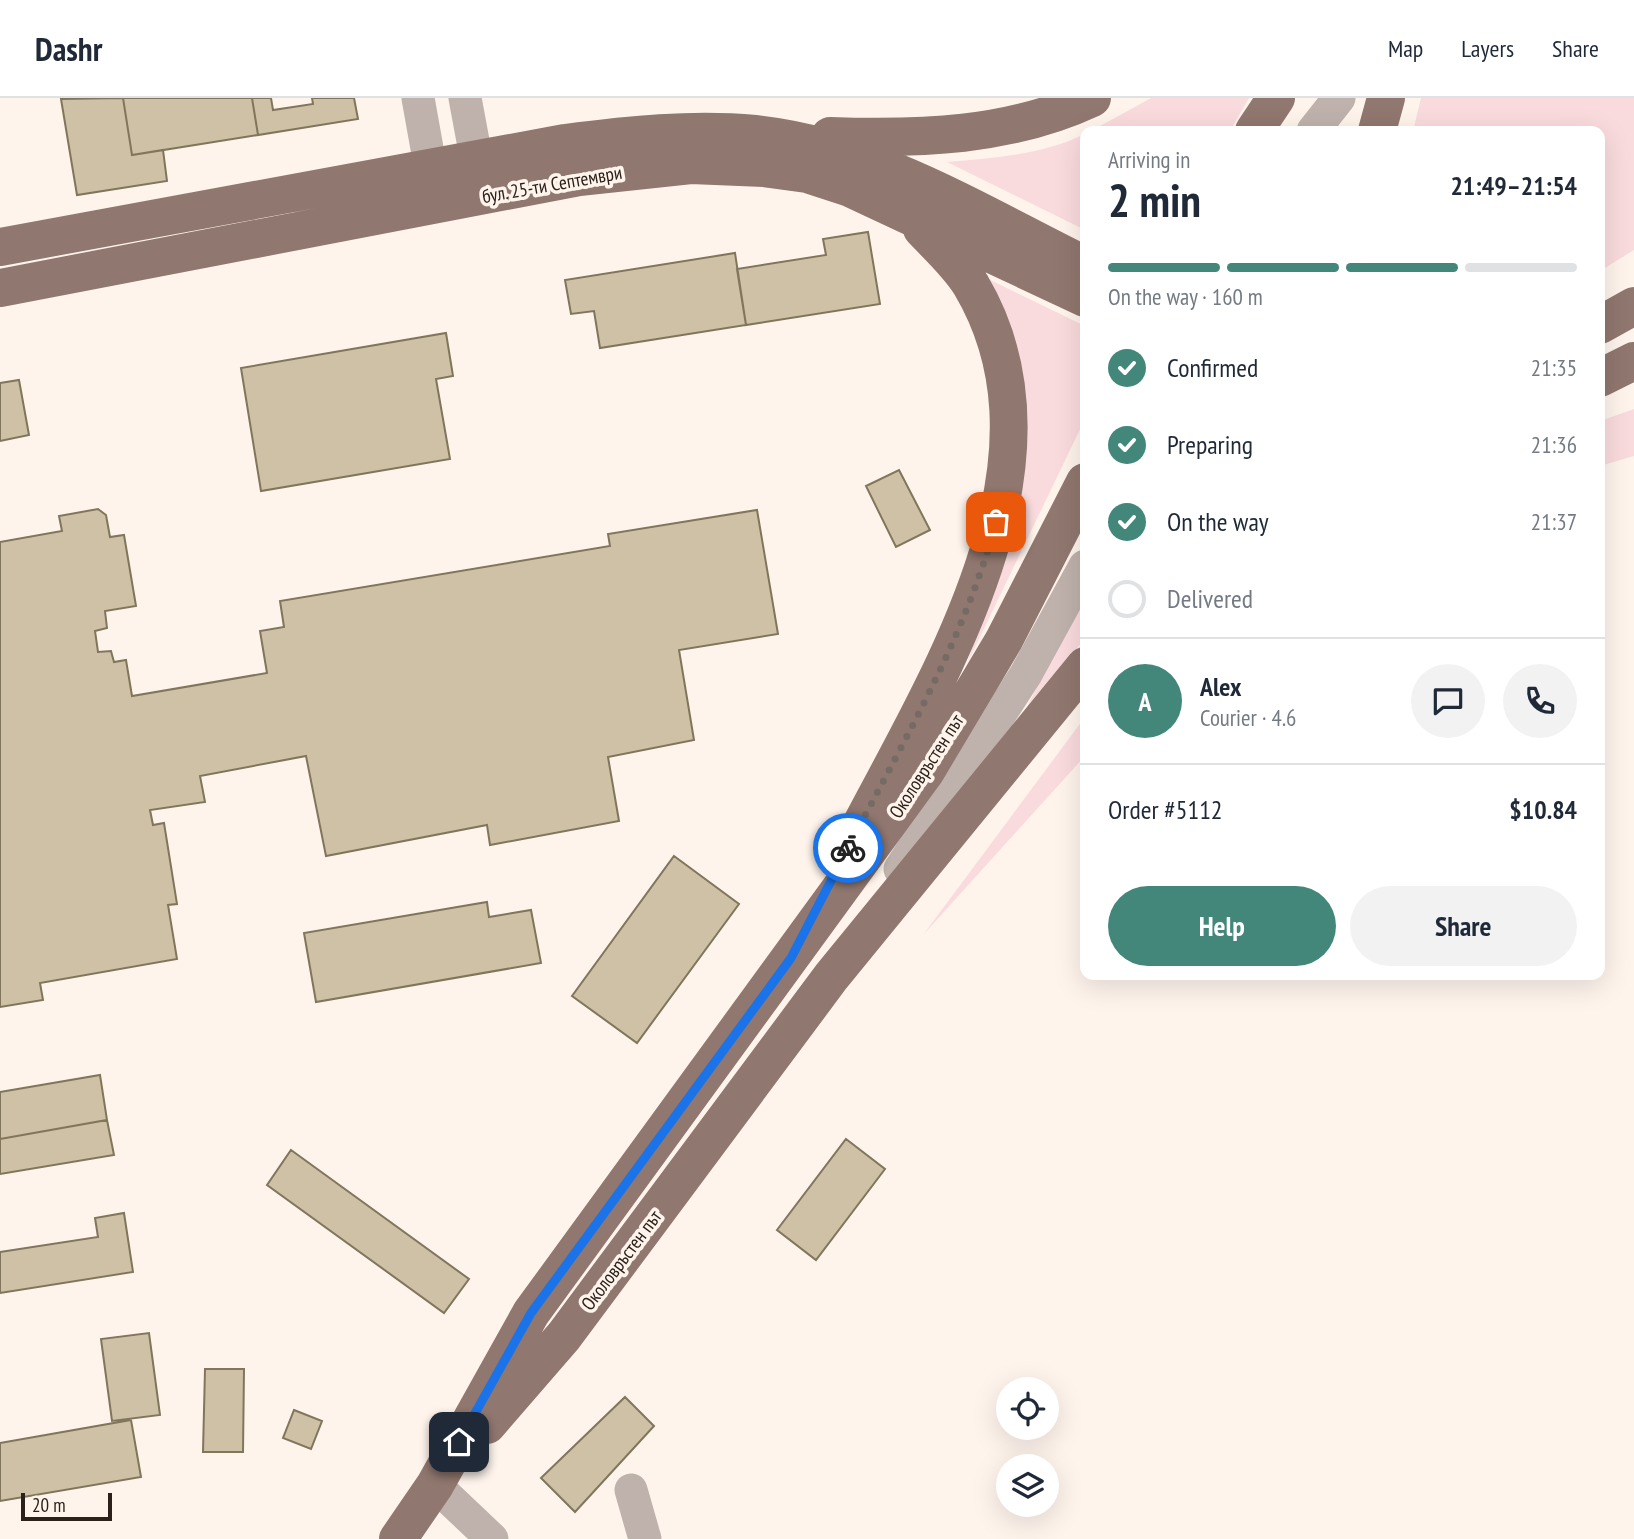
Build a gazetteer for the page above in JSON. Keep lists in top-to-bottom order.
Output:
{
  "streets": {
    "main road": ["бул. 25-ти Септември", "Околовръстен път"]
  },
  "scale_bar": "20 m",
  "page": {
    "header": "Dashr",
    "nav": ["Map", "Layers", "Share"],
    "heading": ["2 min", "Arriving in", "21:49–21:54"],
    "panel": [
      "Alex",
      "Courier · 4.6",
      "Order #5112",
      "$10.84"
    ],
    "bar": "On the way · 160 m",
    "list": [
      ["Confirmed", "21:35"],
      ["Preparing", "21:36"],
      ["On the way", "21:37"],
      "Delivered"
    ],
    "round": "A",
    "buttons": ["Help", "Share"],
    "scale": "20 m"
  }
}
